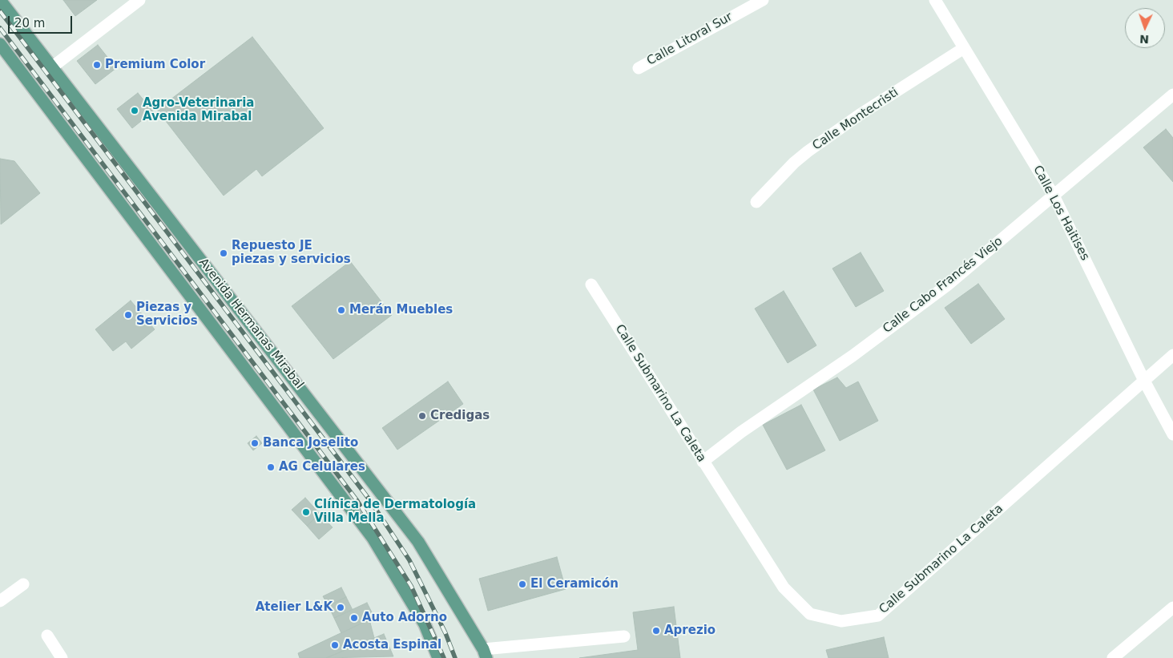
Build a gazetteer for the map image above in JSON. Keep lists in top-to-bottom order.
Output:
{
  "streets": {
    "main road": ["Avenida Hermanas Mirabal"],
    "street": [
      "Calle Litoral Sur",
      "Calle Montecristi",
      "Calle Los Haitises",
      "Calle Cabo Francés Viejo",
      "Calle Submarino La Caleta"
    ]
  },
  "crossings": [
    ["Calle Montecristi", "Calle Los Haitises"],
    ["Calle Los Haitises", "Calle Cabo Francés Viejo"],
    ["Calle Los Haitises", "Calle Submarino La Caleta"],
    ["Calle Cabo Francés Viejo", "Calle Submarino La Caleta"]
  ],
  "places": [
    "Premium Color",
    "Agro-Veterinaria Avenida Mirabal",
    "Repuesto JE piezas y servicios",
    "Merán Muebles",
    "Piezas y Servicios",
    "Credigas",
    "Banca Joselito",
    "AG Celulares",
    "Clínica de Dermatología Villa Mella",
    "El Ceramicón",
    "Atelier L&K",
    "Auto Adorno",
    "Aprezio",
    "Acosta Espinal"
  ],
  "scale_bar": "20 m",
  "north": "bottom"
}
